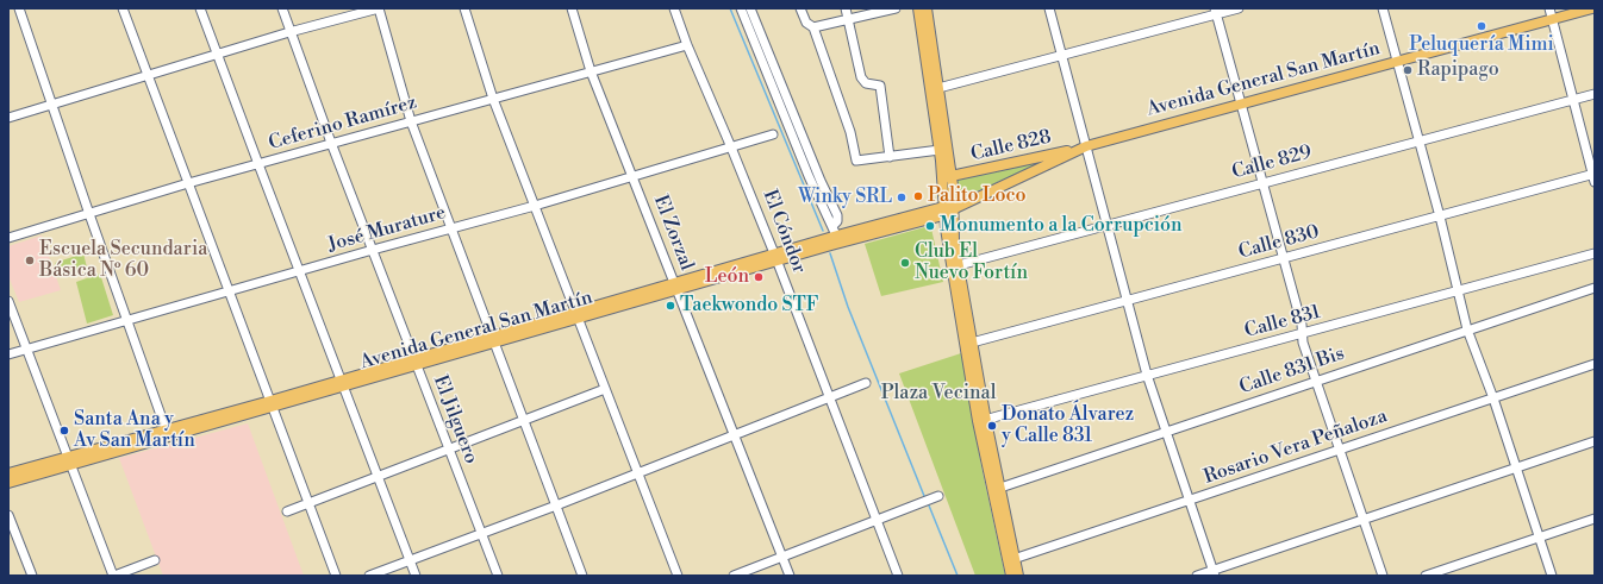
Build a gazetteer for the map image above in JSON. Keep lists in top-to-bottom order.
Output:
{
  "streets": {
    "main road": ["Avenida General San Martín", "Calle 828"],
    "street": [
      "Ceferino Ramírez",
      "Calle 829",
      "José Murature",
      "El Cóndor",
      "El Zorzal",
      "Calle 830",
      "Calle 831",
      "Calle 831 Bis",
      "El Jilguero",
      "Rosario Vera Peñaloza"
    ]
  },
  "crossings": [
    ["Avenida General San Martín", "Calle 828"],
    ["Avenida General San Martín", "El Cóndor"],
    ["Avenida General San Martín", "El Zorzal"],
    ["Avenida General San Martín", "El Jilguero"],
    ["Ceferino Ramírez", "El Cóndor"],
    ["Ceferino Ramírez", "El Zorzal"],
    ["Ceferino Ramírez", "El Jilguero"],
    ["José Murature", "El Cóndor"],
    ["José Murature", "El Zorzal"],
    ["José Murature", "El Jilguero"]
  ],
  "parks": ["Plaza Vecinal"],
  "places": [
    "Peluquería Mimi",
    "Rapipago",
    "Palito Loco",
    "Winky SRL",
    "Monumento a la Corrupción",
    "Escuela Secundaria Básica Nº 60",
    "Club El Nuevo Fortín",
    "León",
    "Taekwondo STF",
    "Donato Álvarez y Calle 831",
    "Santa Ana y Av San Martín"
  ]
}
